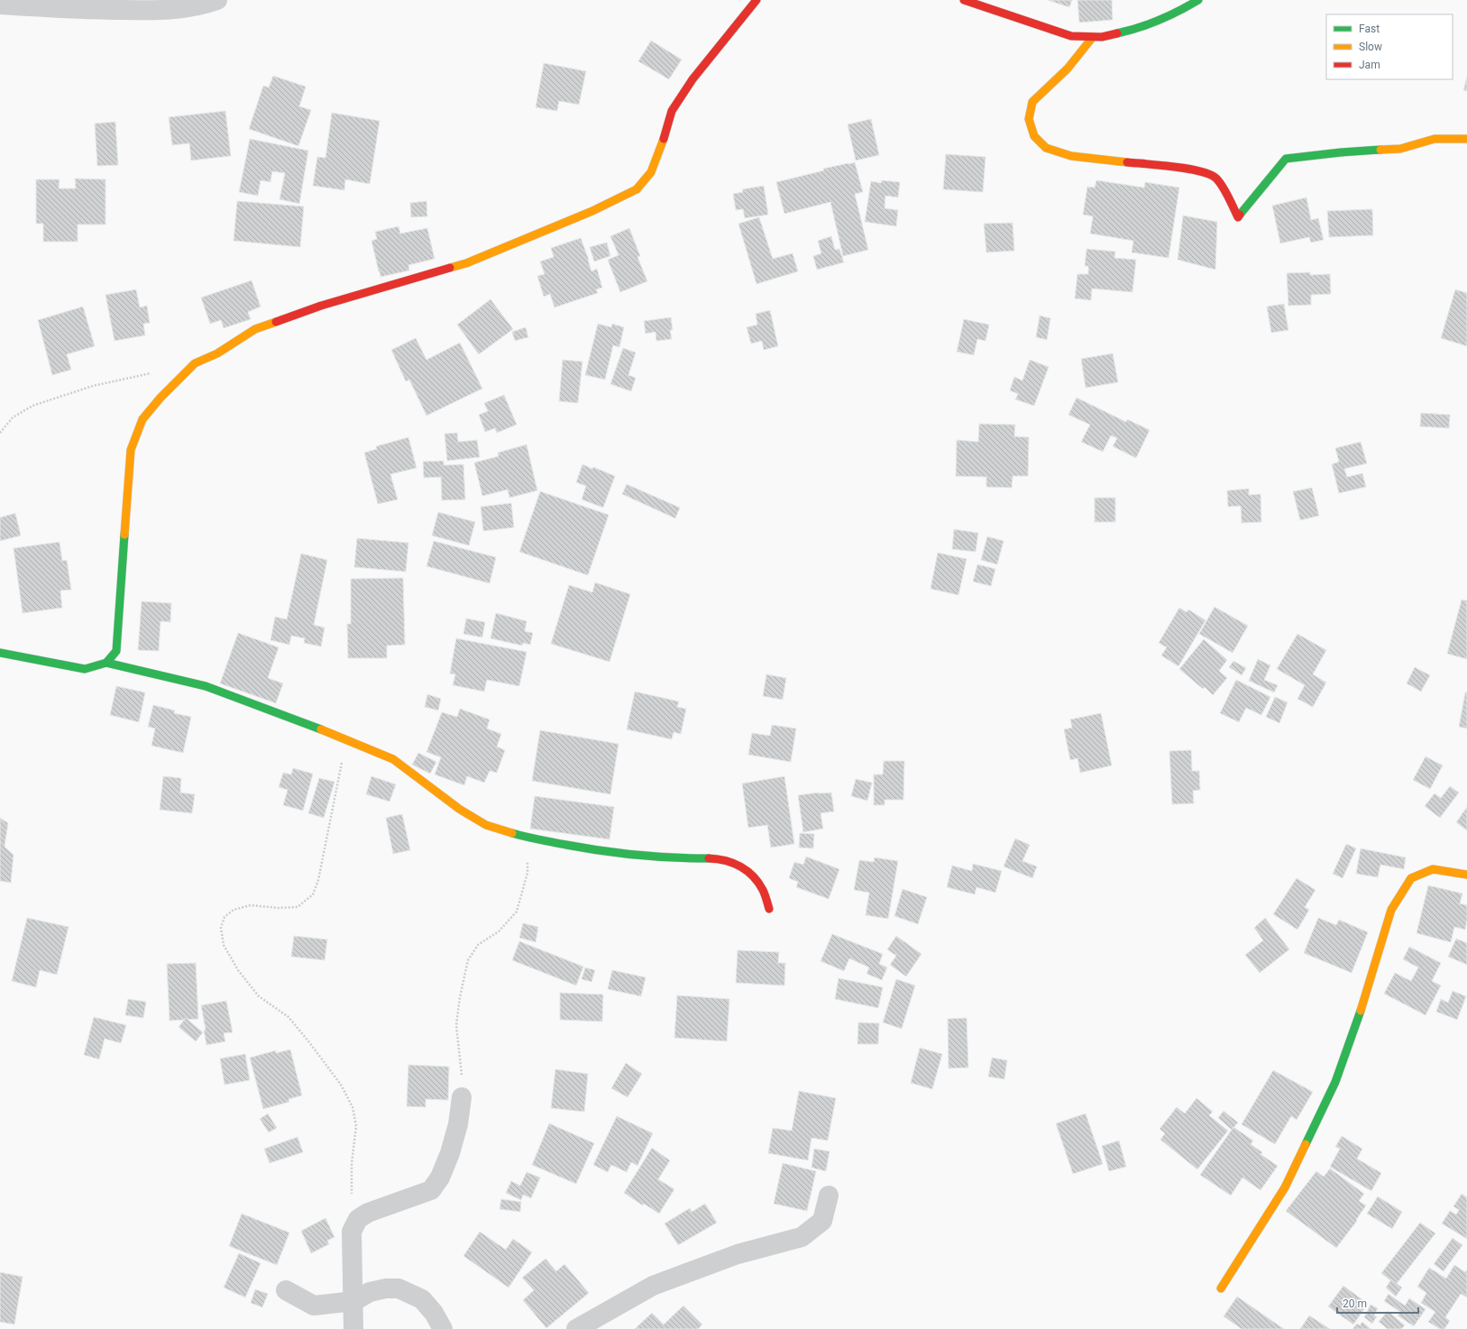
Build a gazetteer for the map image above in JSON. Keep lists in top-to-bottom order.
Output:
{
  "legend": ["Fast", "Slow", "Jam"],
  "scale_bar": "20 m"
}
